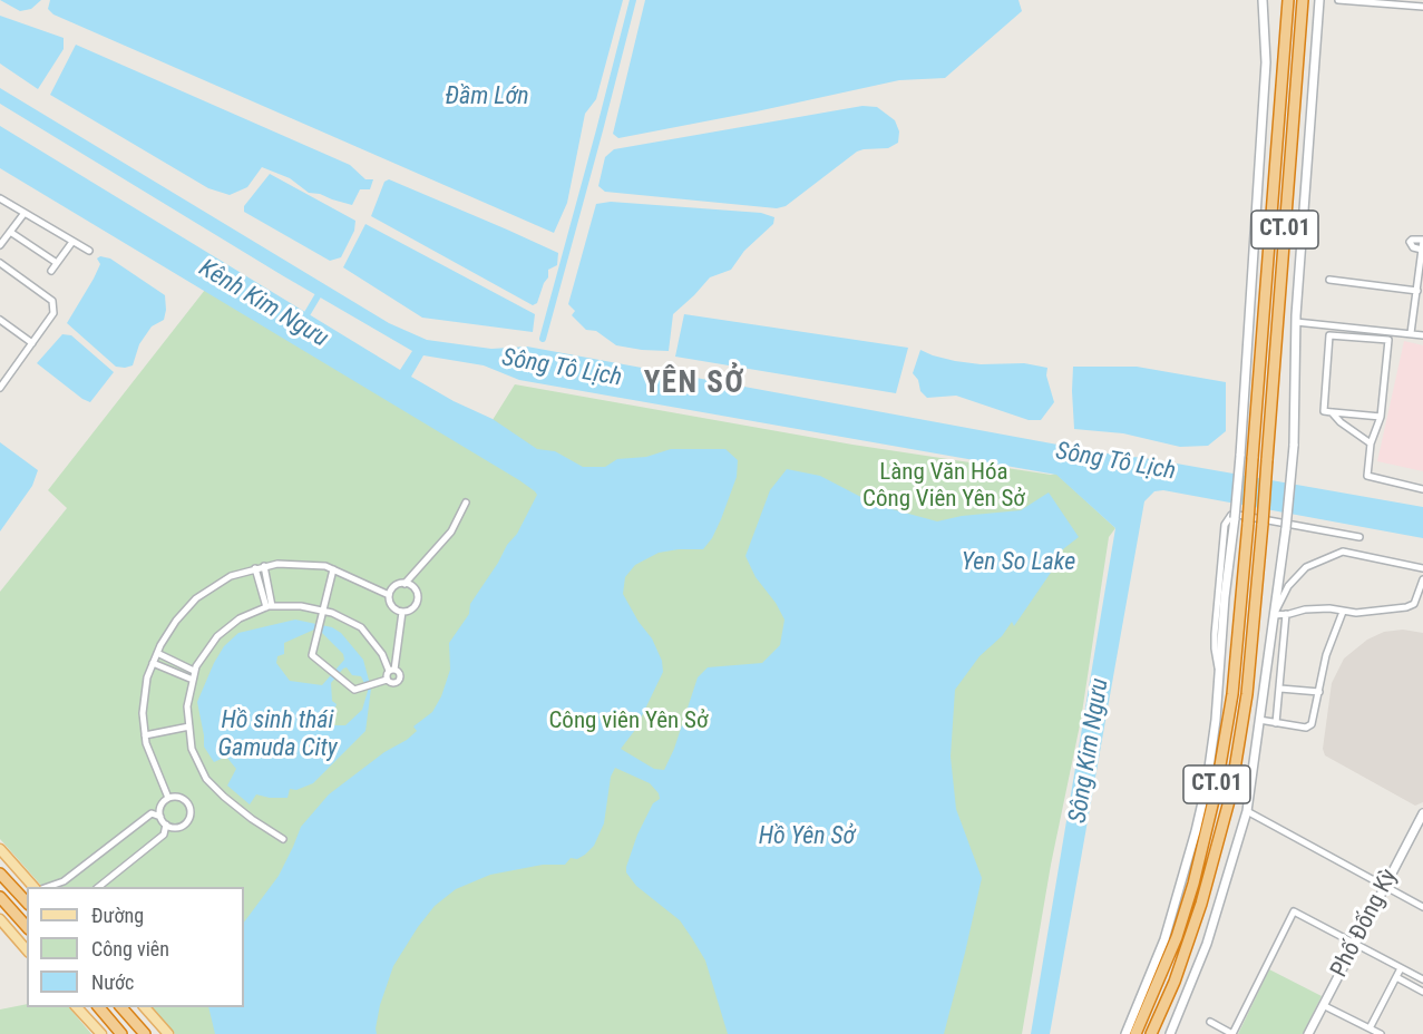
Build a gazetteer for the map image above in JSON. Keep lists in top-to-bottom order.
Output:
{
  "streets": {
    "highway": ["CT.01"],
    "street": ["Phố Đống Kỳ"]
  },
  "districts": ["YÊN SỞ"],
  "water": [
    "Đầm Lớn",
    "Kênh Kim Ngưu",
    "Sông Tô Lịch",
    "Yen So Lake",
    "Hồ sinh thái Gamuda City",
    "Sông Kim Ngưu",
    "Hồ Yên Sở"
  ],
  "parks": ["Làng Văn Hóa Công Viên Yên Sở", "Công viên Yên Sở"],
  "legend": ["Đường", "Công viên", "Nước"]
}
